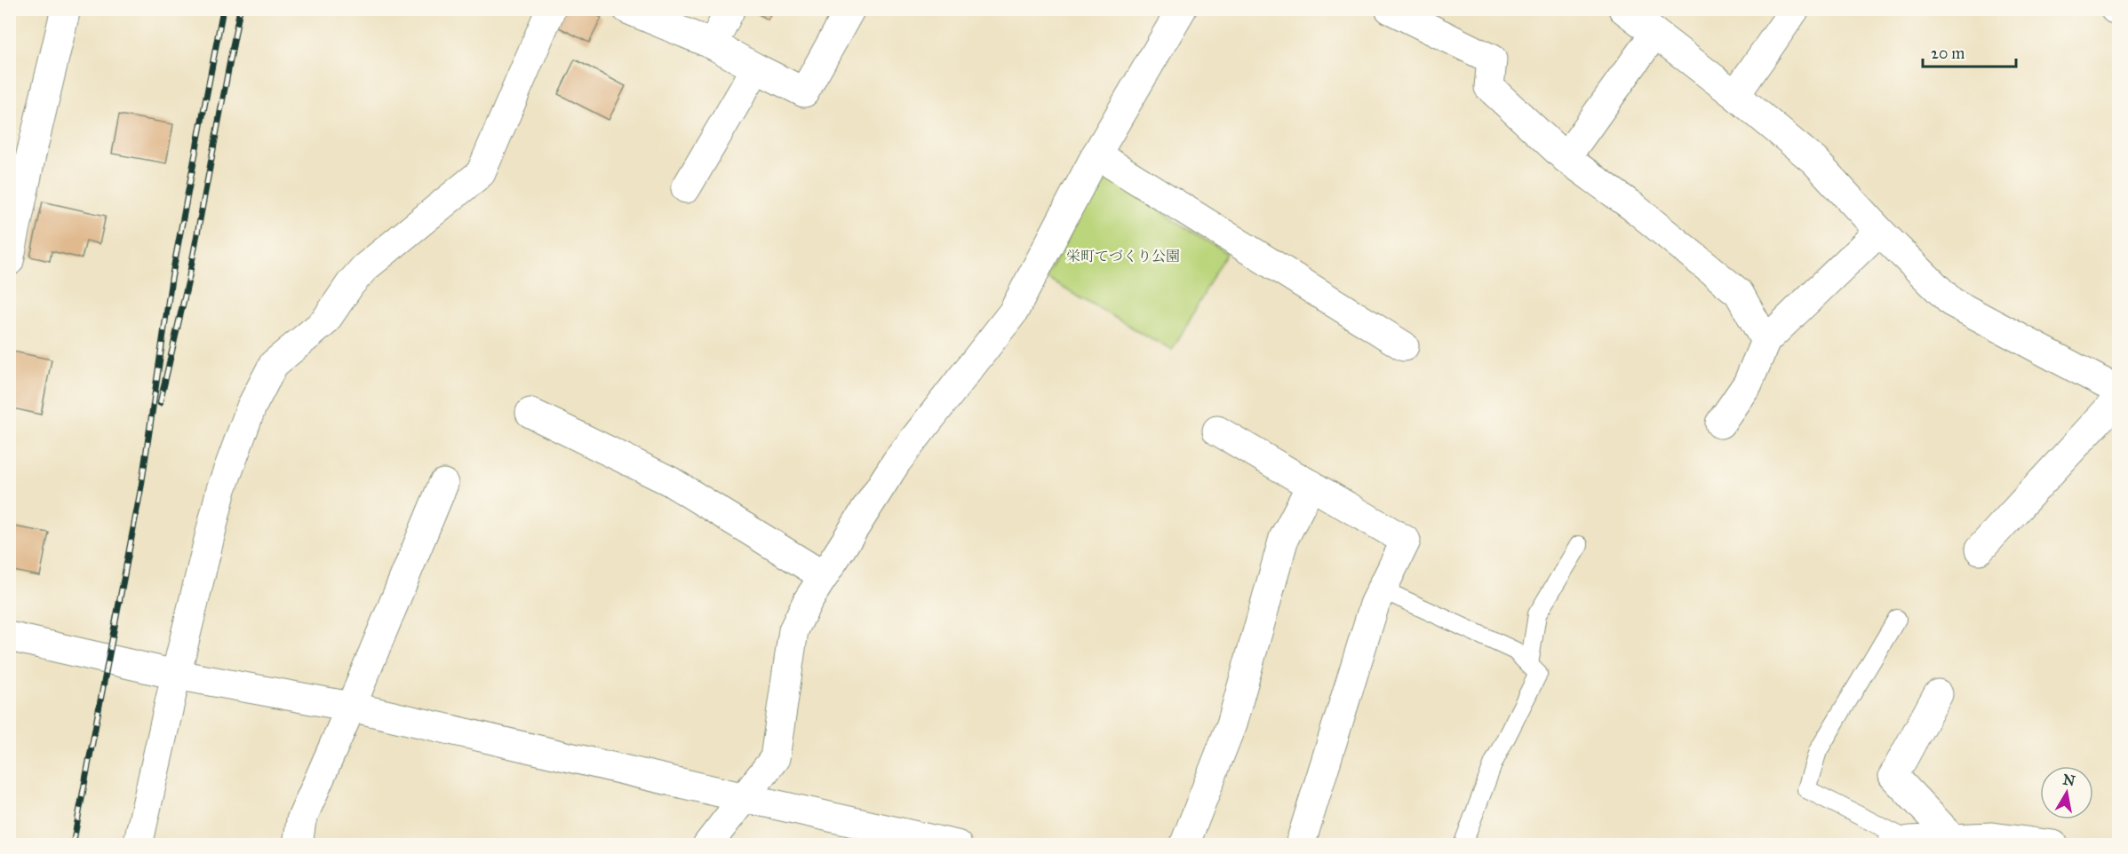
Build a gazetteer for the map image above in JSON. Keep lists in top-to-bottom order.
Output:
{
  "parks": ["栄町てづくり公園"],
  "scale_bar": "20 m",
  "north": "top"
}
